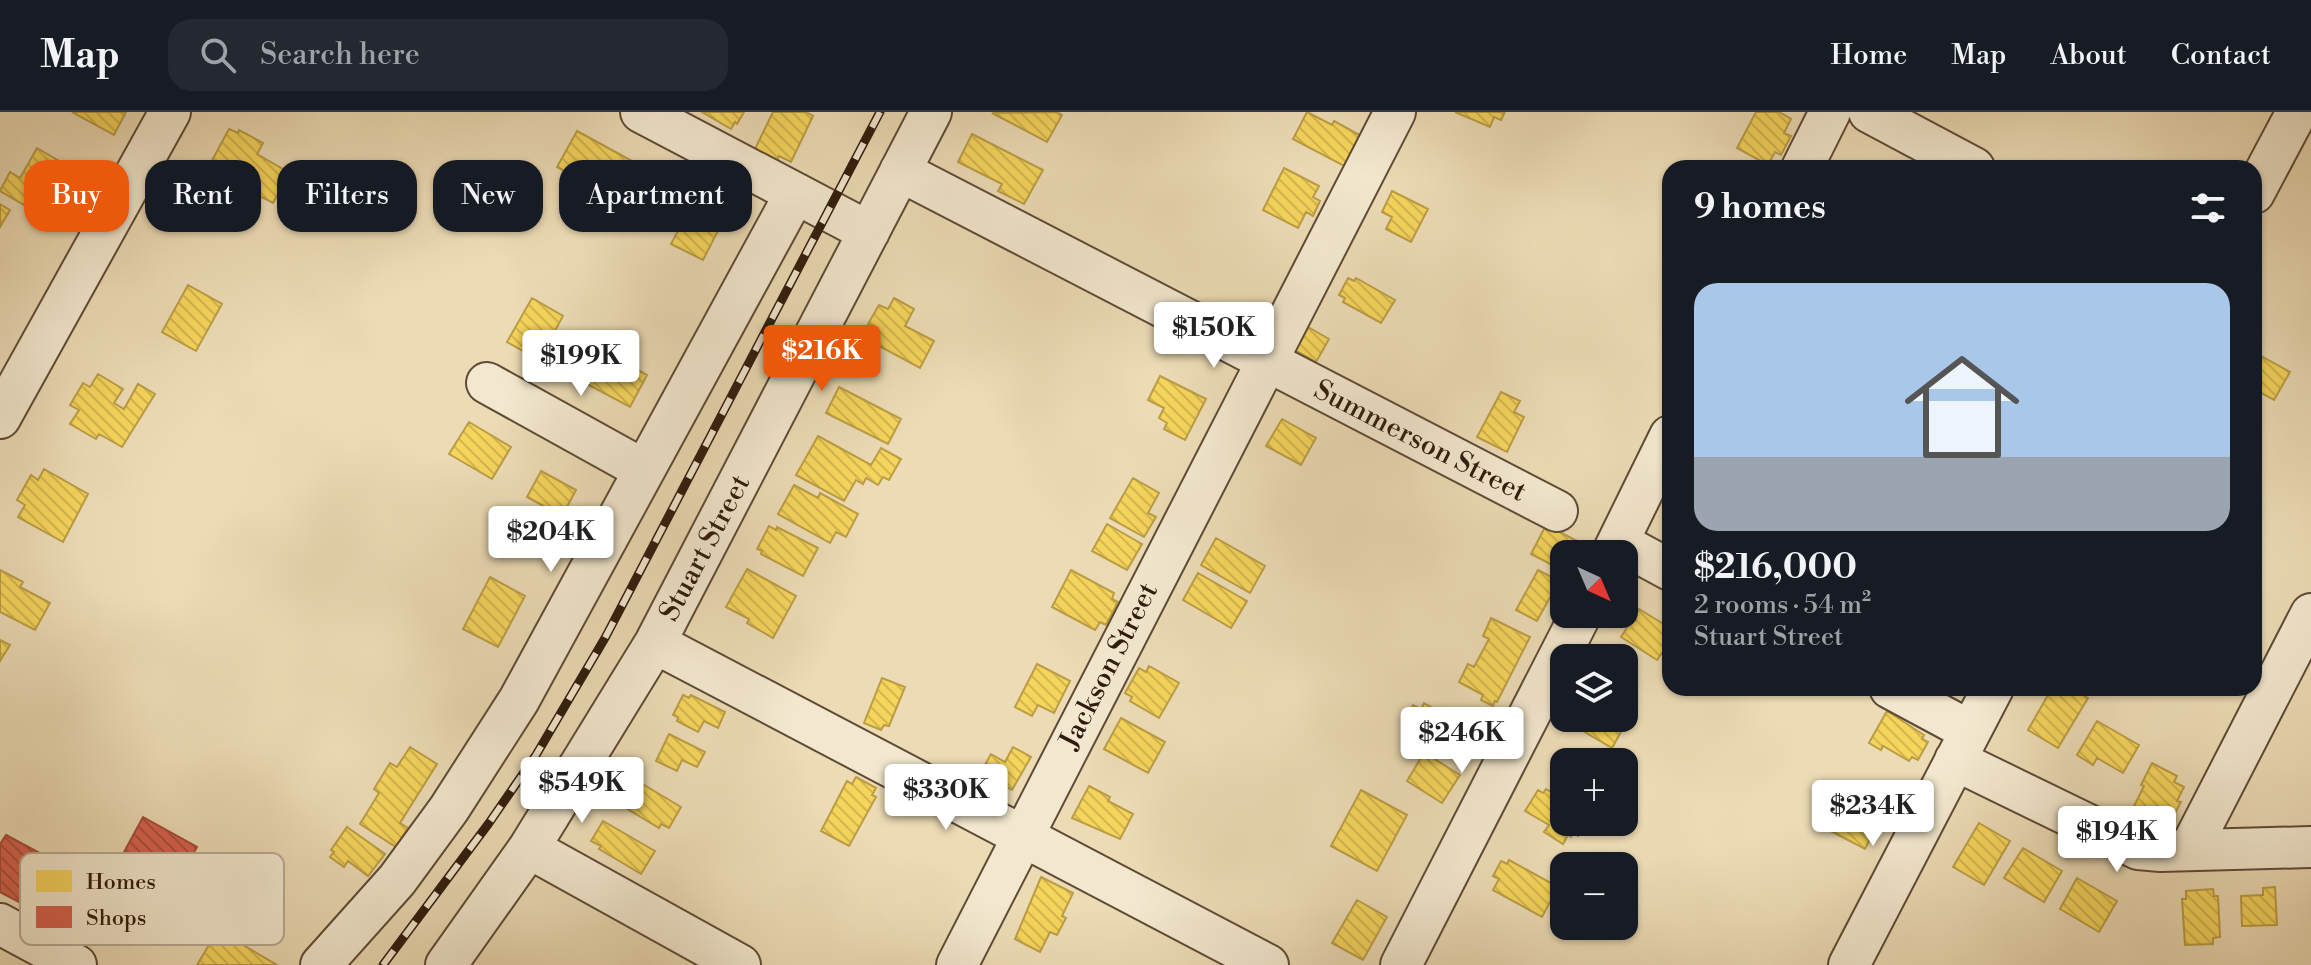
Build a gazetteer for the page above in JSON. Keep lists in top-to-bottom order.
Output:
{
  "streets": {
    "street": ["Summerson Street", "Stuart Street", "Jackson Street"]
  },
  "crossings": [
    ["Summerson Street", "Stuart Street"],
    ["Summerson Street", "Jackson Street"]
  ],
  "legend": ["Homes", "Shops"],
  "north": "bottom right",
  "page": {
    "header": "Map",
    "search": "Search here",
    "nav": [
      "Home",
      "Map",
      "About",
      "Contact"
    ],
    "chip": [
      "Buy",
      "Rent",
      "Filters",
      "New",
      "Apartment"
    ],
    "heading": "9 homes",
    "list": [
      {
        "name": "$216,000",
        "note": "2 rooms · 54 m² · Stuart Street"
      }
    ],
    "price": [
      "$150K",
      "$216K",
      "$199K",
      "$204K",
      "$246K",
      "$549K",
      "$330K",
      "$234K",
      "$194K"
    ],
    "map_buttons": ["+", "−"]
  }
}
